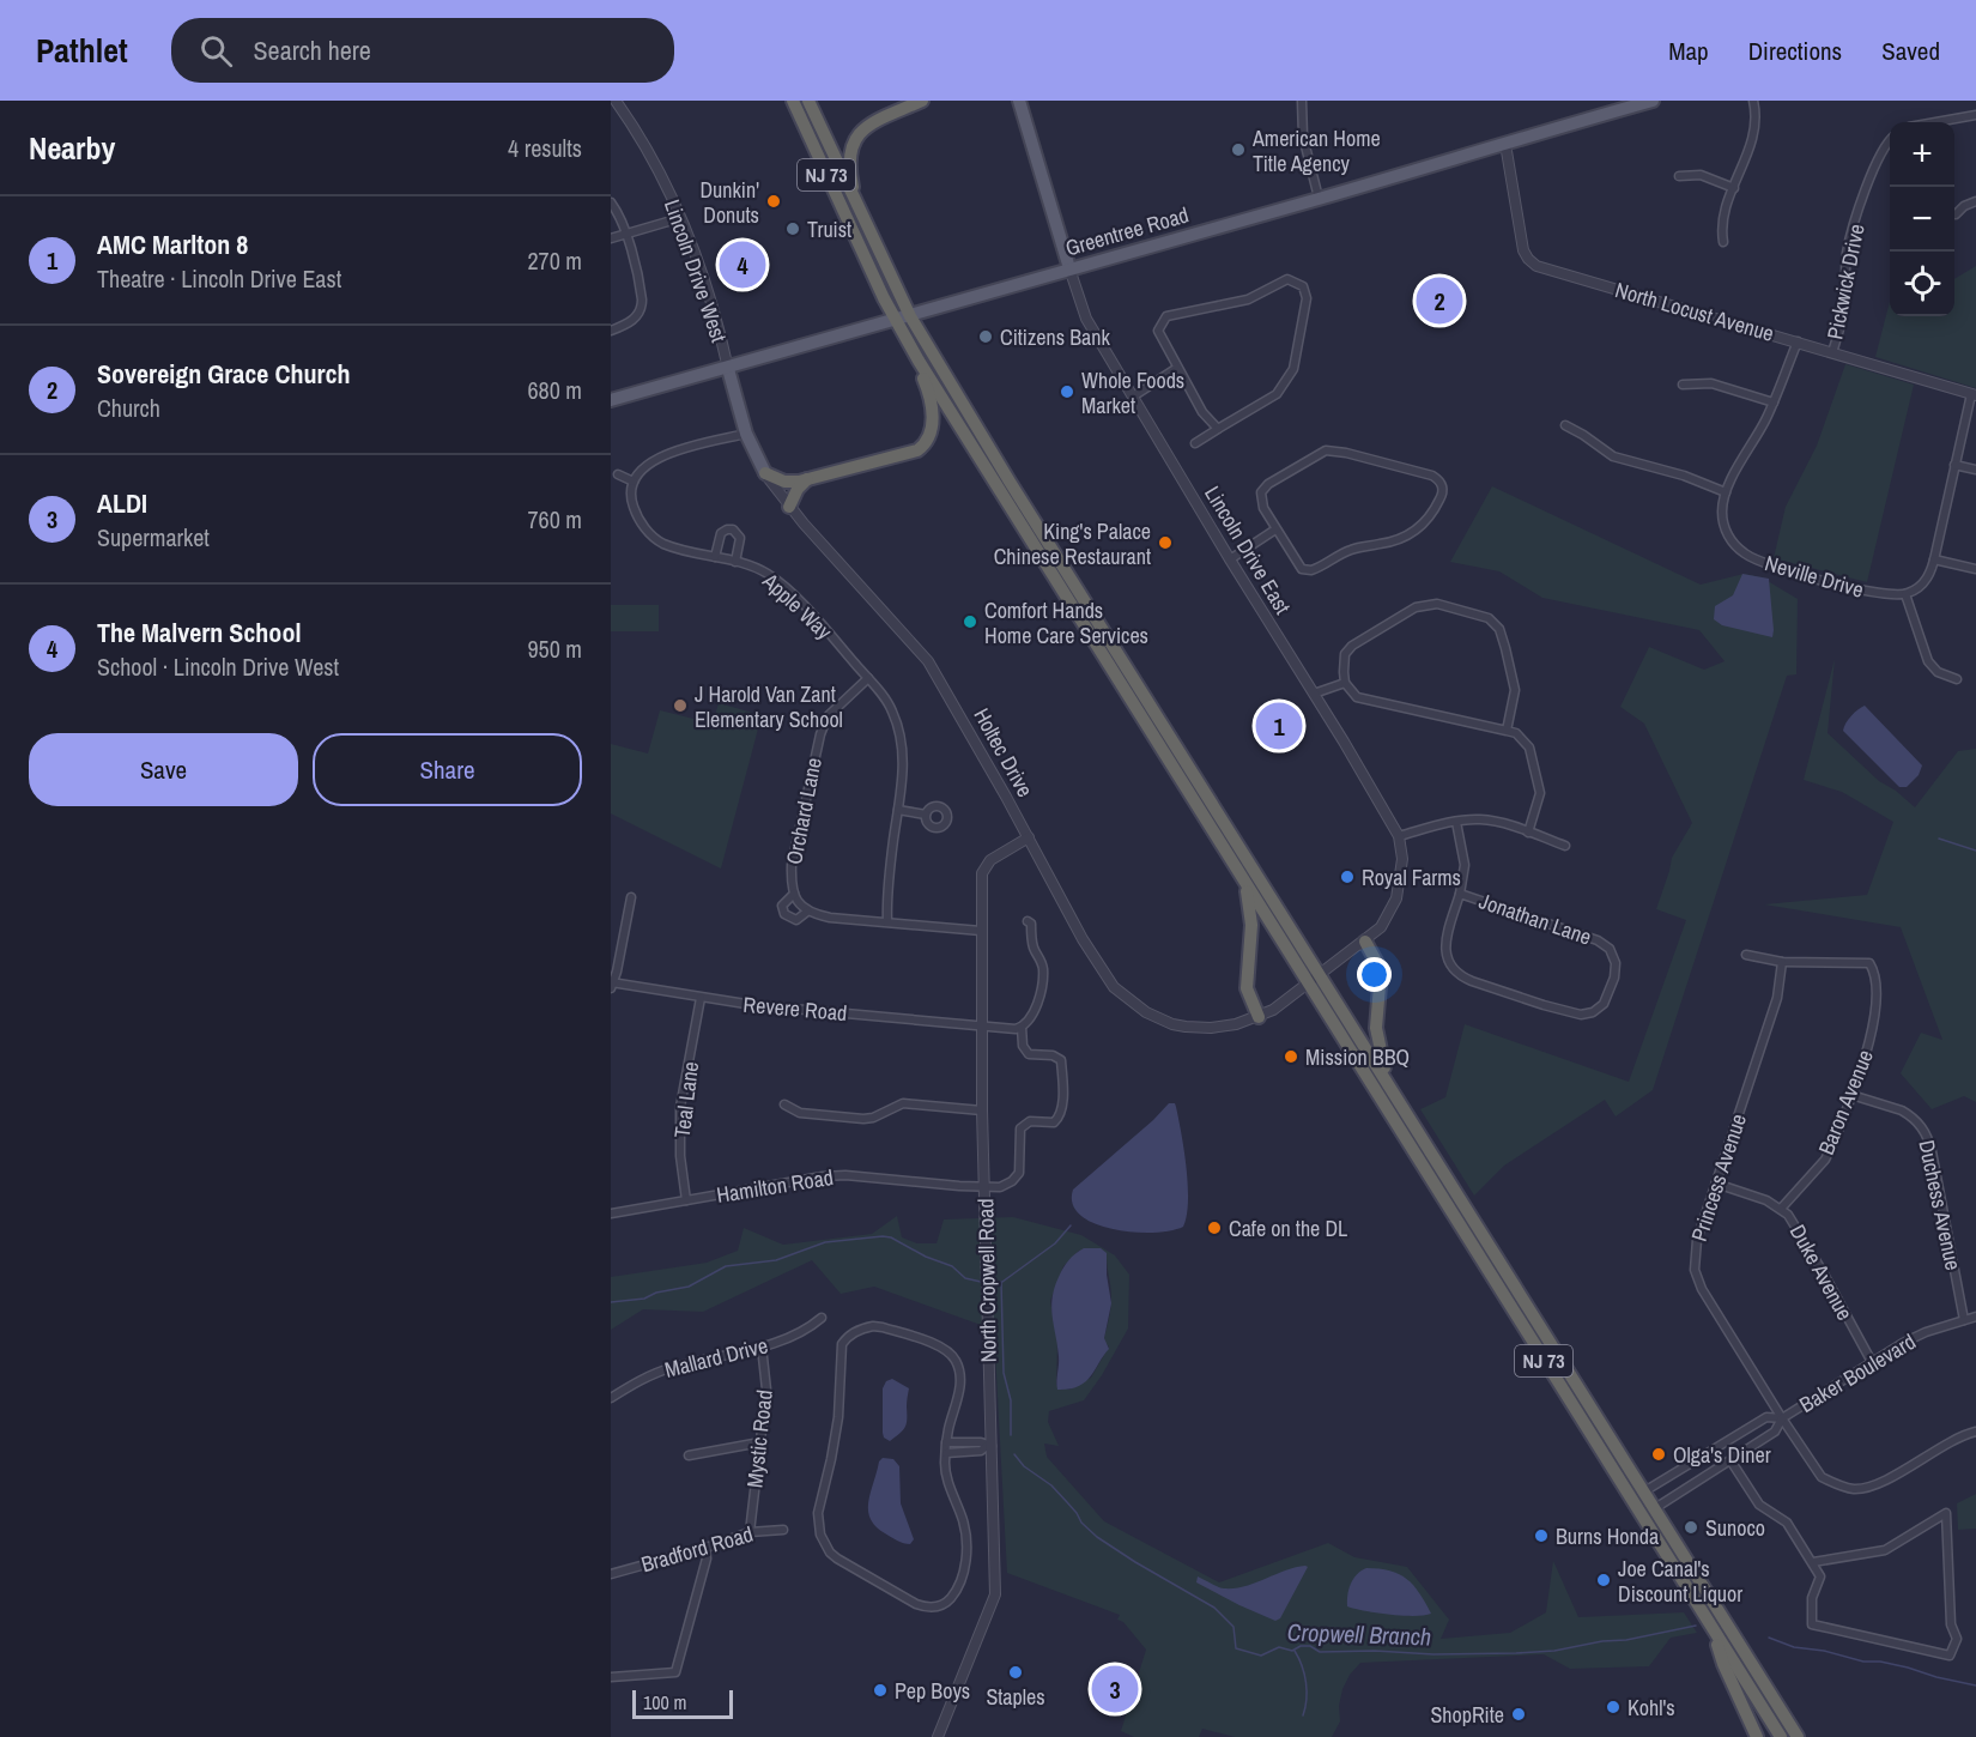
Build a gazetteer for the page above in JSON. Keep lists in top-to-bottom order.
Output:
{
  "streets": {
    "highway": ["NJ 73"],
    "main road": ["Greentree Road", "Lincoln Drive East", "Holtec Drive"],
    "street": [
      "Lincoln Drive West",
      "Pickwick Drive",
      "North Locust Avenue",
      "Neville Drive",
      "Apple Way",
      "Orchard Lane",
      "Jonathan Lane",
      "Revere Road",
      "Teal Lane",
      "Baron Avenue",
      "Princess Avenue",
      "Hamilton Road",
      "Duchess Avenue",
      "Duke Avenue",
      "North Cropwell Road",
      "Mallard Drive",
      "Baker Boulevard",
      "Mystic Road",
      "Bradford Road"
    ]
  },
  "crossings": [
    ["NJ 73", "Greentree Road"],
    ["NJ 73", "Lincoln Drive East"],
    ["NJ 73", "Holtec Drive"],
    ["NJ 73", "Baker Boulevard"],
    ["Greentree Road", "Lincoln Drive West"],
    ["Greentree Road", "North Locust Avenue"],
    ["Greentree Road", "Lincoln Drive East"],
    ["Greentree Road", "Holtec Drive"],
    ["Lincoln Drive West", "Holtec Drive"],
    ["Pickwick Drive", "North Locust Avenue"],
    ["North Locust Avenue", "Neville Drive"],
    ["Lincoln Drive East", "Holtec Drive"],
    ["Apple Way", "Orchard Lane"],
    ["Holtec Drive", "North Cropwell Road"],
    ["Revere Road", "Teal Lane"],
    ["Revere Road", "North Cropwell Road"],
    ["Teal Lane", "Hamilton Road"],
    ["Baron Avenue", "Princess Avenue"],
    ["Baron Avenue", "Duchess Avenue"],
    ["Baron Avenue", "Duke Avenue"],
    ["Princess Avenue", "Duke Avenue"],
    ["Princess Avenue", "Baker Boulevard"],
    ["Hamilton Road", "North Cropwell Road"],
    ["Duchess Avenue", "Baker Boulevard"],
    ["Duke Avenue", "Baker Boulevard"],
    ["Mallard Drive", "Mystic Road"],
    ["Mystic Road", "Bradford Road"]
  ],
  "water": ["Cropwell Branch"],
  "places": [
    "American Home Title Agency",
    "Dunkin' Donuts",
    "Truist",
    "Citizens Bank",
    "Whole Foods Market",
    "King's Palace Chinese Restaurant",
    "Comfort Hands Home Care Services",
    "J Harold Van Zant Elementary School",
    "Royal Farms",
    "Mission BBQ",
    "Cafe on the DL",
    "Olga's Diner",
    "Sunoco",
    "Burns Honda",
    "Joe Canal's Discount Liquor",
    "Staples",
    "Pep Boys",
    "Kohl's",
    "ShopRite"
  ],
  "scale_bar": "100 m",
  "page": {
    "header": "Pathlet",
    "search": "Search here",
    "nav": ["Map", "Directions", "Saved"],
    "heading": ["Nearby", "4 results"],
    "map_buttons": ["+", "−"],
    "list": [
      {
        "mark": "1",
        "name": "AMC Marlton 8",
        "note": "Theatre · Lincoln Drive East",
        "value": "270 m"
      },
      {
        "mark": "2",
        "name": "Sovereign Grace Church",
        "note": "Church",
        "value": "680 m"
      },
      {
        "mark": "3",
        "name": "ALDI",
        "note": "Supermarket",
        "value": "760 m"
      },
      {
        "mark": "4",
        "name": "The Malvern School",
        "note": "School · Lincoln Drive West",
        "value": "950 m"
      }
    ],
    "pins": [
      "4",
      "2",
      "1",
      "3"
    ],
    "buttons": ["Save", "Share"],
    "scale": "100 m"
  }
}
